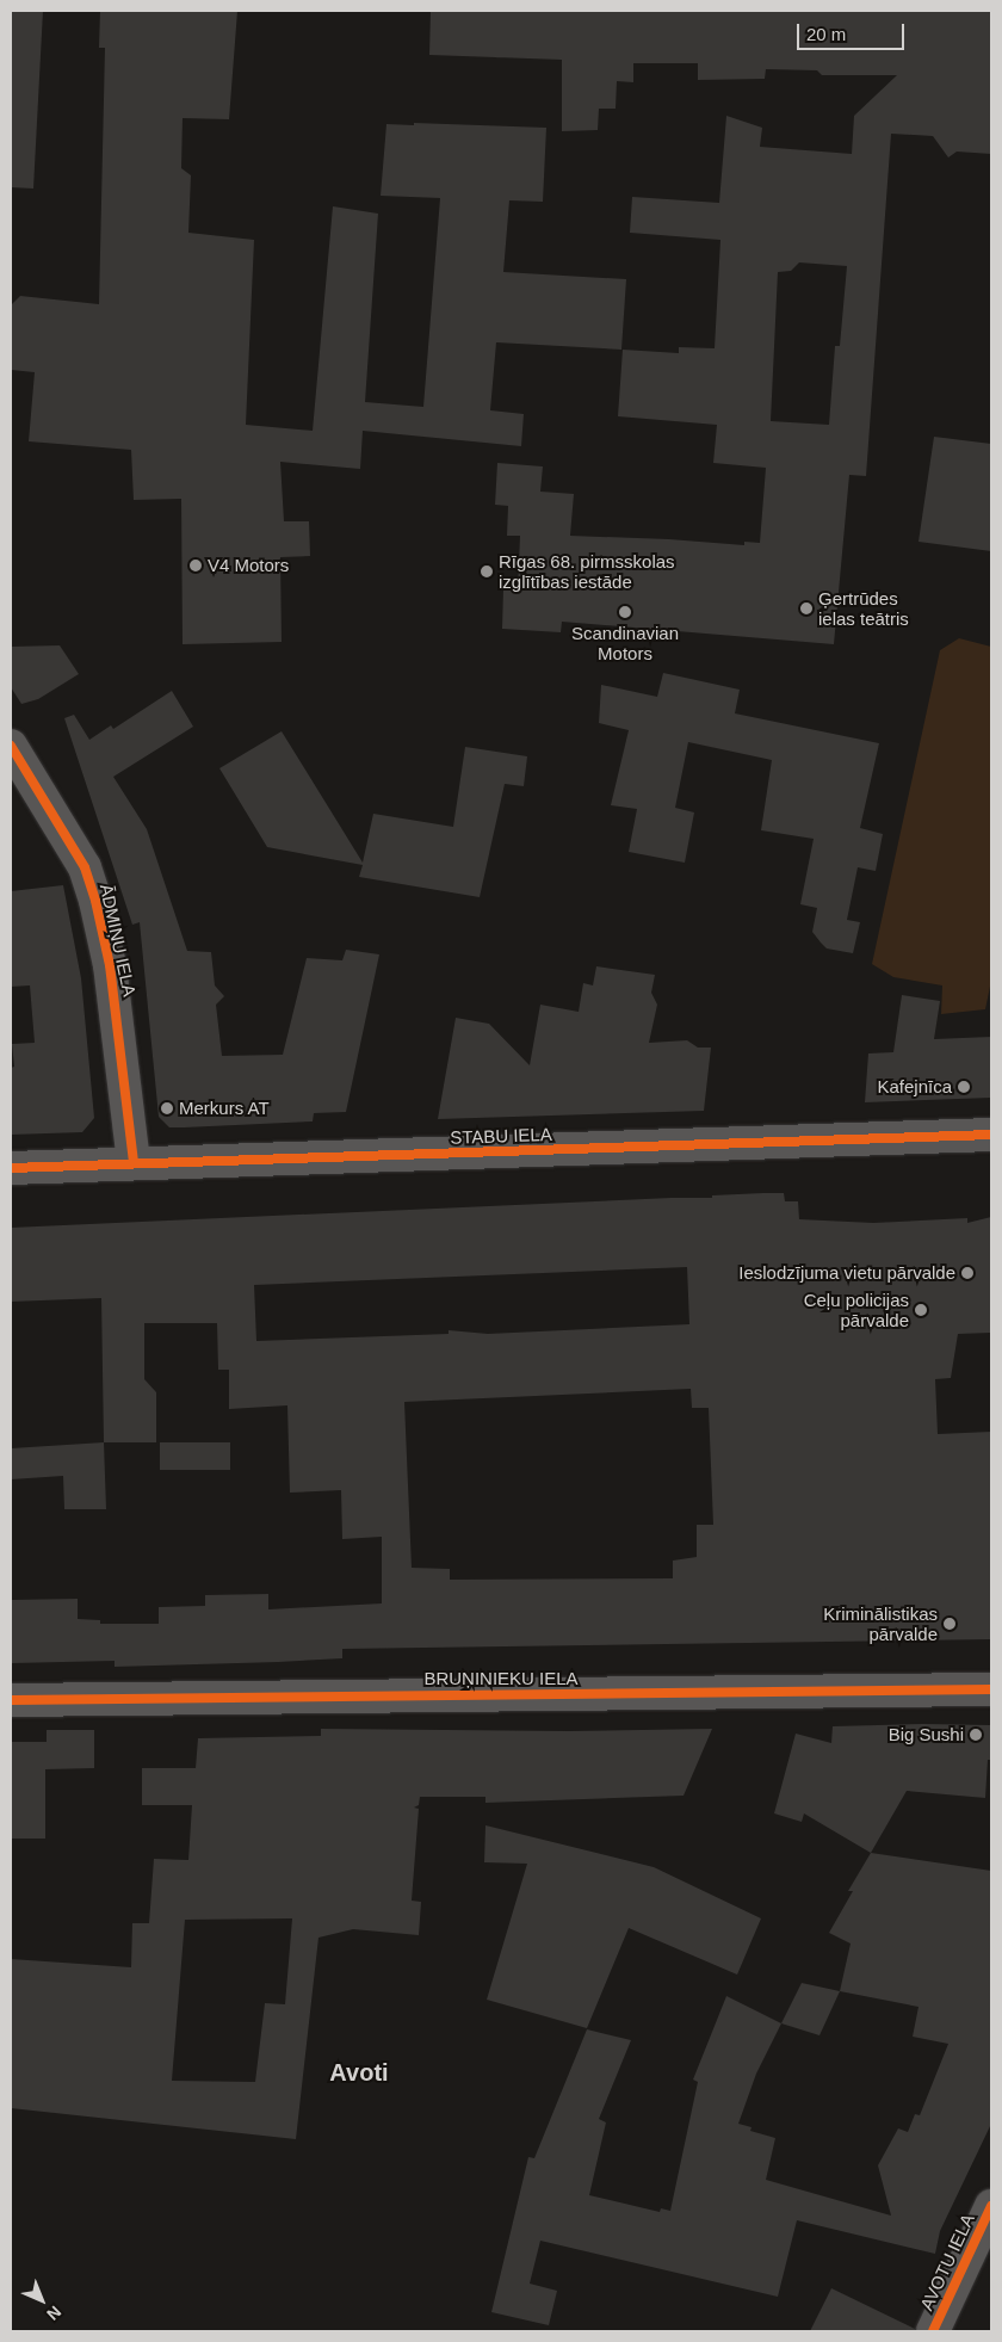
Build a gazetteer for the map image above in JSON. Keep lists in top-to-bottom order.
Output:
{
  "streets": {
    "street": [
      "ĀDMIŅU IELA",
      "STABU IELA",
      "BRUŅINIEKU IELA",
      "AVOTU IELA"
    ]
  },
  "crossings": [
    ["ĀDMIŅU IELA", "STABU IELA"]
  ],
  "districts": ["Avoti"],
  "places": [
    "V4 Motors",
    "Rīgas 68. pirmsskolas izglītības iestāde",
    "Ģertrūdes ielas teātris",
    "Scandinavian Motors",
    "Kafejnīca",
    "Merkurs AT",
    "Ieslodzījuma vietu pārvalde",
    "Ceļu policijas pārvalde",
    "Kriminālistikas pārvalde",
    "Big Sushi"
  ],
  "scale_bar": "20 m",
  "north": "bottom right"
}
